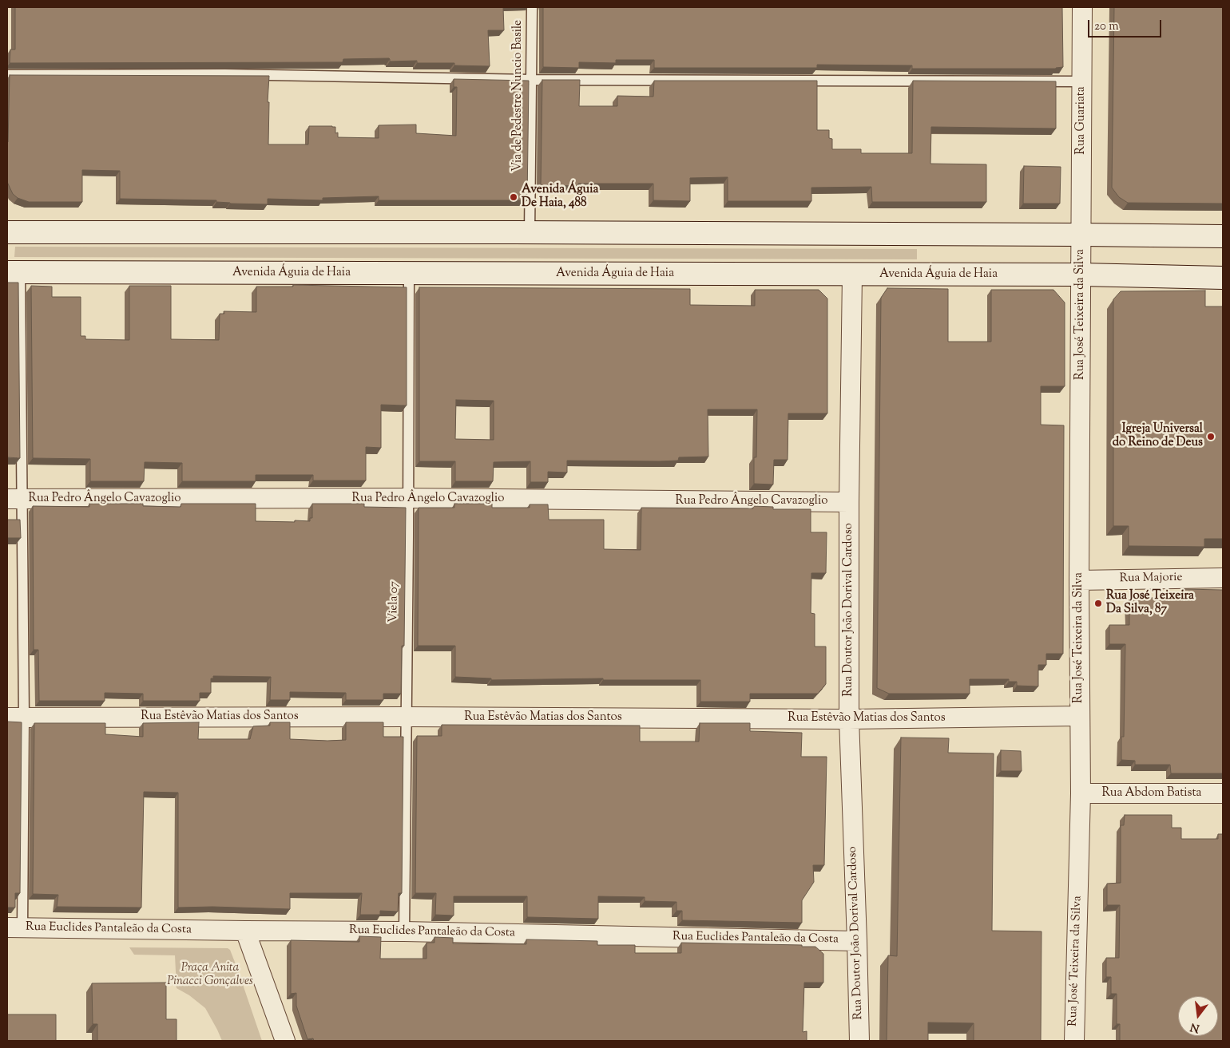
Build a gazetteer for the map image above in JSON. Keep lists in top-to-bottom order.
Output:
{
  "streets": {
    "main road": ["Avenida Águia de Haia"],
    "street": [
      "Rua Guariata",
      "Rua José Teixeira da Silva",
      "Rua Pedro Ângelo Cavazoglio",
      "Rua Majorie",
      "Rua Doutor João Dorival Cardoso",
      "Rua Estêvão Matias dos Santos",
      "Rua Abdom Batista",
      "Rua Euclides Pantaleão da Costa"
    ],
    "lane": ["Via de Pedestre Nuncio Basile", "Viela 07"]
  },
  "crossings": [
    ["Rua Guariata", "Rua José Teixeira da Silva"],
    ["Avenida Águia de Haia", "Rua José Teixeira da Silva"],
    ["Avenida Águia de Haia", "Viela 07"],
    ["Avenida Águia de Haia", "Rua Doutor João Dorival Cardoso"],
    ["Rua José Teixeira da Silva", "Rua Majorie"],
    ["Rua José Teixeira da Silva", "Rua Estêvão Matias dos Santos"],
    ["Rua José Teixeira da Silva", "Rua Abdom Batista"],
    ["Rua Pedro Ângelo Cavazoglio", "Viela 07"],
    ["Rua Pedro Ângelo Cavazoglio", "Rua Doutor João Dorival Cardoso"],
    ["Viela 07", "Rua Estêvão Matias dos Santos"],
    ["Viela 07", "Rua Euclides Pantaleão da Costa"],
    ["Rua Doutor João Dorival Cardoso", "Rua Estêvão Matias dos Santos"],
    ["Rua Doutor João Dorival Cardoso", "Rua Euclides Pantaleão da Costa"]
  ],
  "parks": ["Praça Anita Pinacci Gonçalves"],
  "places": ["Avenida Águia De Haia, 488", "Igreja Universal do Reino de Deus", "Rua José Teixeira Da Silva, 87"],
  "scale_bar": "20 m",
  "north": "bottom"
}
